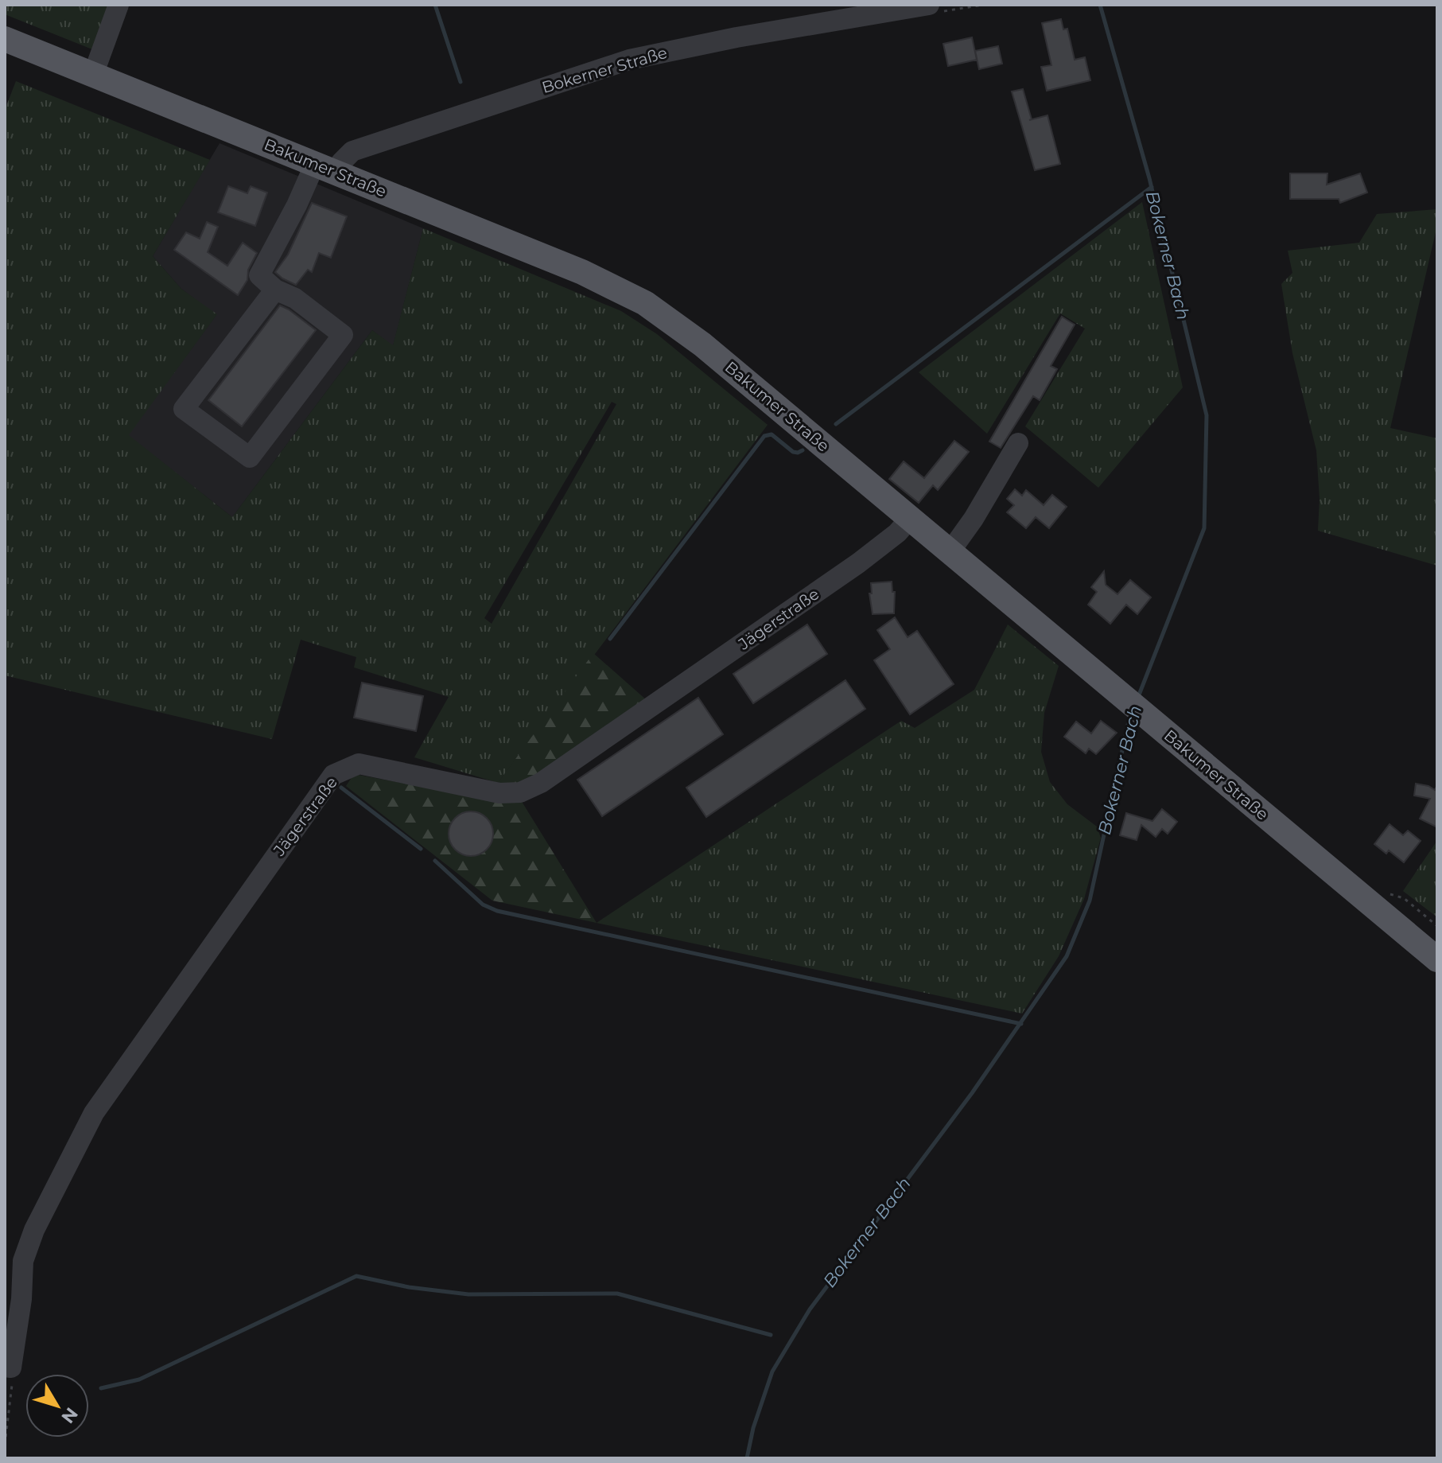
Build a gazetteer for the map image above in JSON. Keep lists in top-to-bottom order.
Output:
{
  "streets": {
    "main road": ["Bakumer Straße"],
    "street": ["Bokerner Straße", "Jägerstraße"]
  },
  "crossings": [
    ["Bokerner Straße", "Bakumer Straße"],
    ["Bakumer Straße", "Jägerstraße"]
  ],
  "water": ["Bokerner Bach"],
  "north": "bottom right"
}
